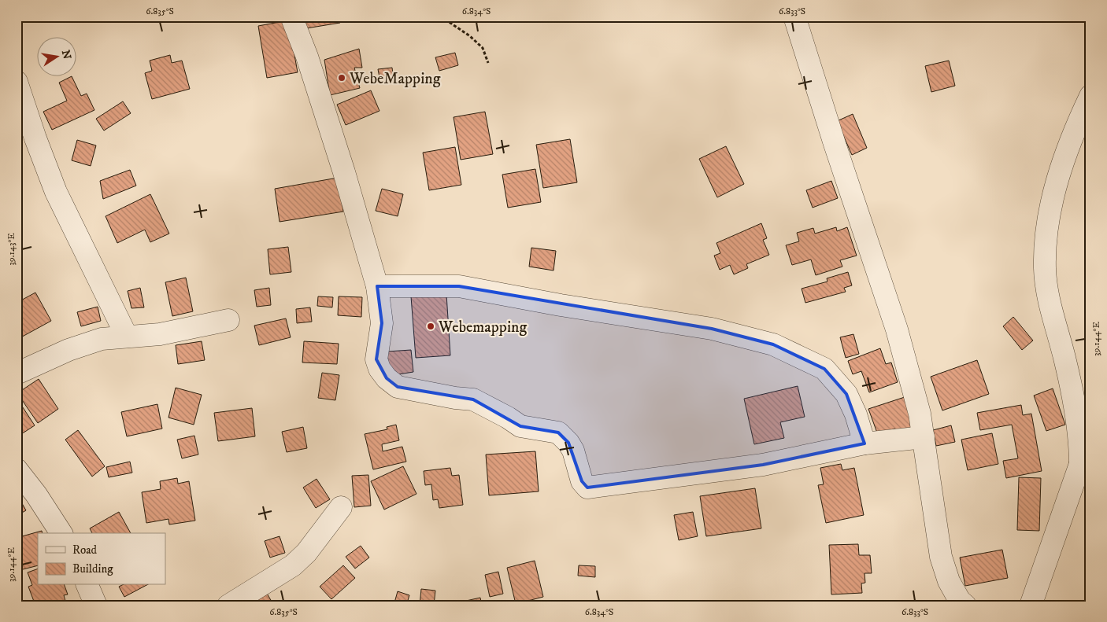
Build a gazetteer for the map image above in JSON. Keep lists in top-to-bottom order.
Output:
{
  "places": ["WebeMapping", "Webemapping"],
  "legend": ["Road", "Building"],
  "north": "right",
  "coordinates": [
    "6.835°S",
    "6.834°S",
    "6.833°S",
    "39.143°E",
    "39.144°E"
  ]
}
